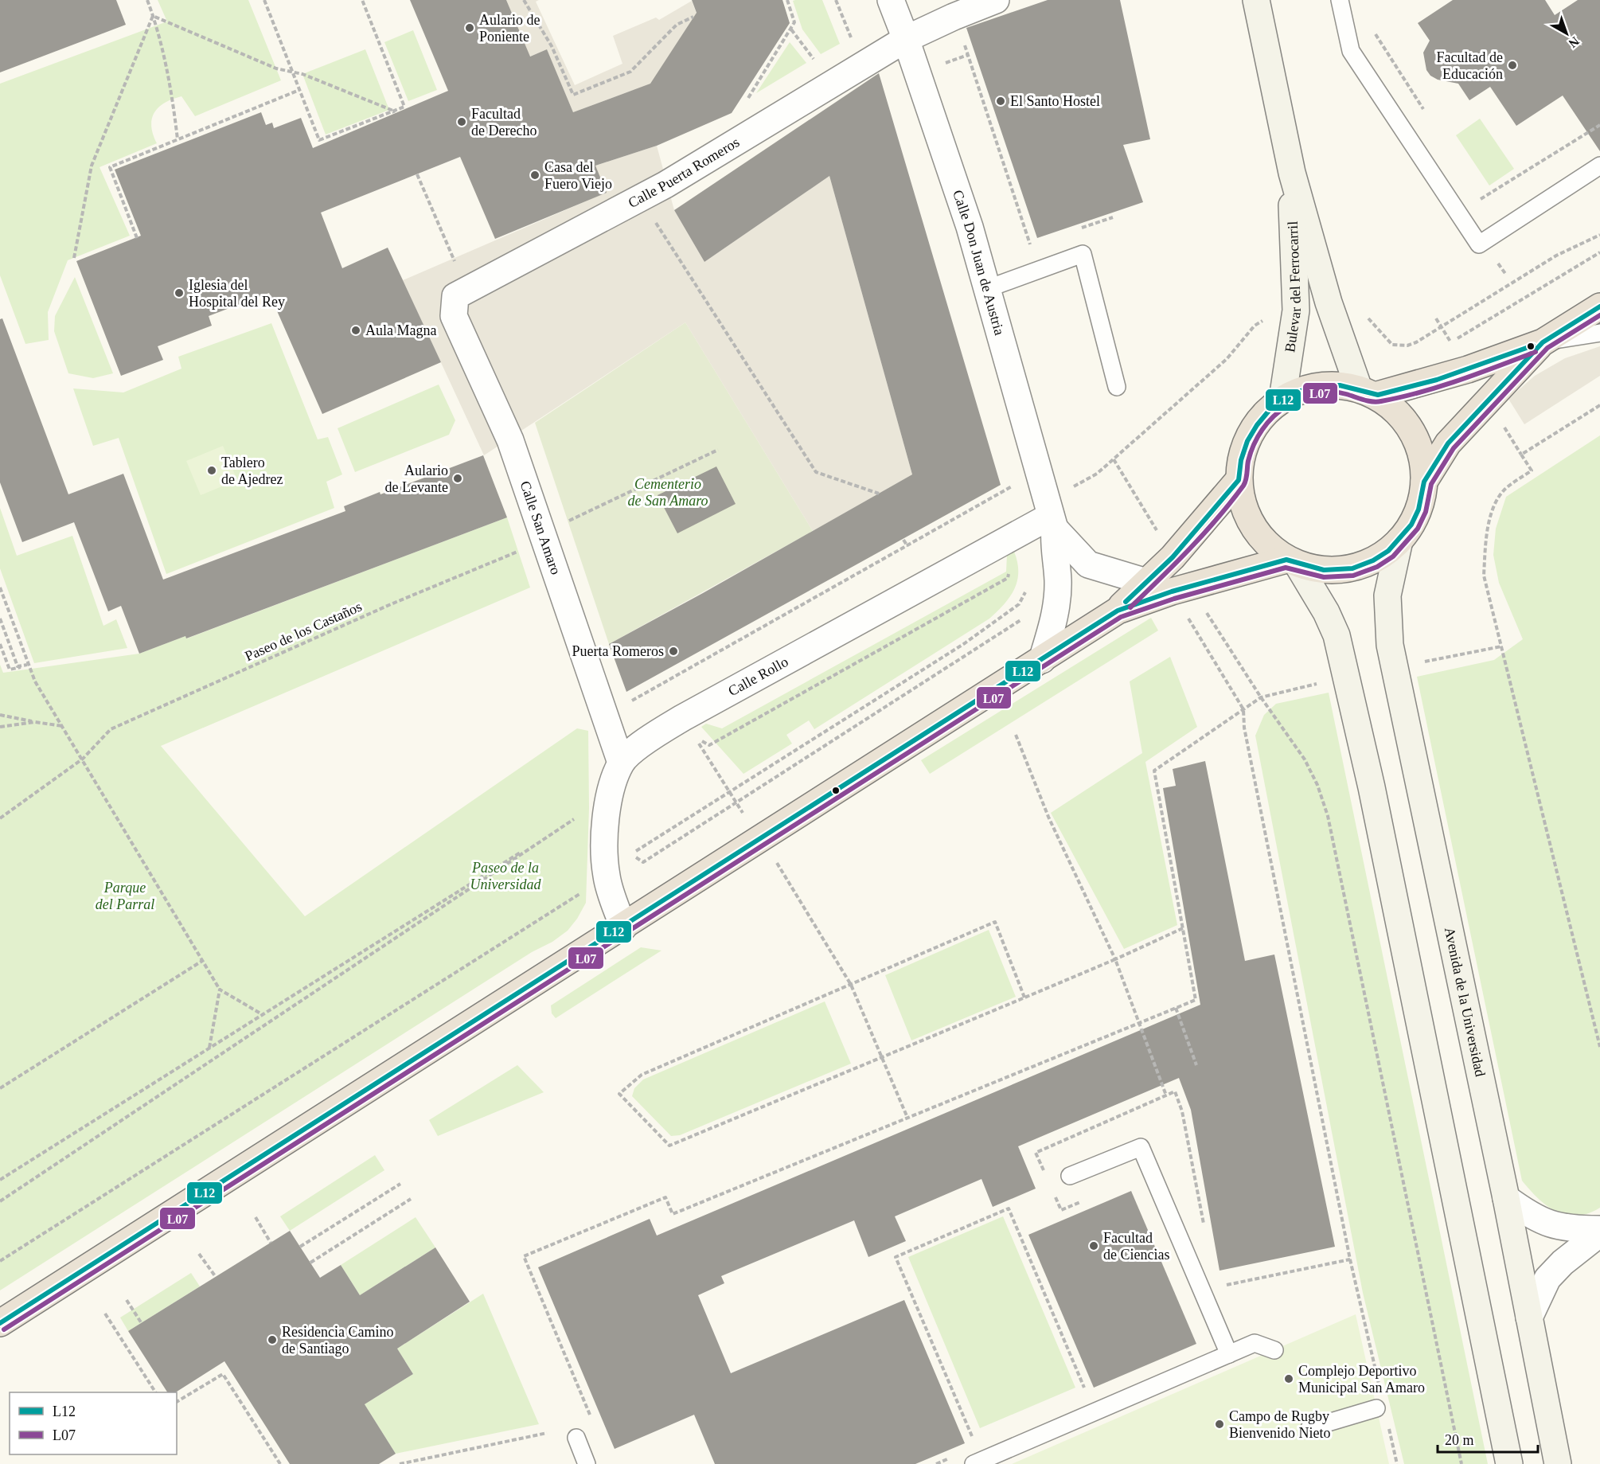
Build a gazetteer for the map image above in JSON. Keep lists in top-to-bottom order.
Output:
{
  "streets": {
    "main road": ["Bulevar del Ferrocarril", "Avenida de la Universidad"],
    "street": [
      "Calle Puerta Romeros",
      "Calle Don Juan de Austria",
      "Calle San Amaro",
      "Calle Rollo"
    ],
    "path": ["Paseo de los Castaños"]
  },
  "crossings": [
    ["Calle Puerta Romeros", "Calle Don Juan de Austria"],
    ["Calle Puerta Romeros", "Calle San Amaro"],
    ["Calle Don Juan de Austria", "Calle Rollo"],
    ["Calle San Amaro", "Paseo de los Castaños"],
    ["Calle San Amaro", "Calle Rollo"]
  ],
  "parks": ["Cementerio de San Amaro", "Paseo de la Universidad", "Parque del Parral"],
  "places": [
    "Aulario de Poniente",
    "Facultad de Educación",
    "El Santo Hostel",
    "Facultad de Derecho",
    "Casa del Fuero Viejo",
    "Iglesia del Hospital del Rey",
    "Aula Magna",
    "Tablero de Ajedrez",
    "Aulario de Levante",
    "Puerta Romeros",
    "Facultad de Ciencias",
    "Residencia Camino de Santiago",
    "Complejo Deportivo Municipal San Amaro",
    "Campo de Rugby Bienvenido Nieto"
  ],
  "lines": ["transit line L12", "transit line L07"],
  "legend": ["L12", "L07"],
  "scale_bar": "20 m",
  "north": "bottom right"
}
